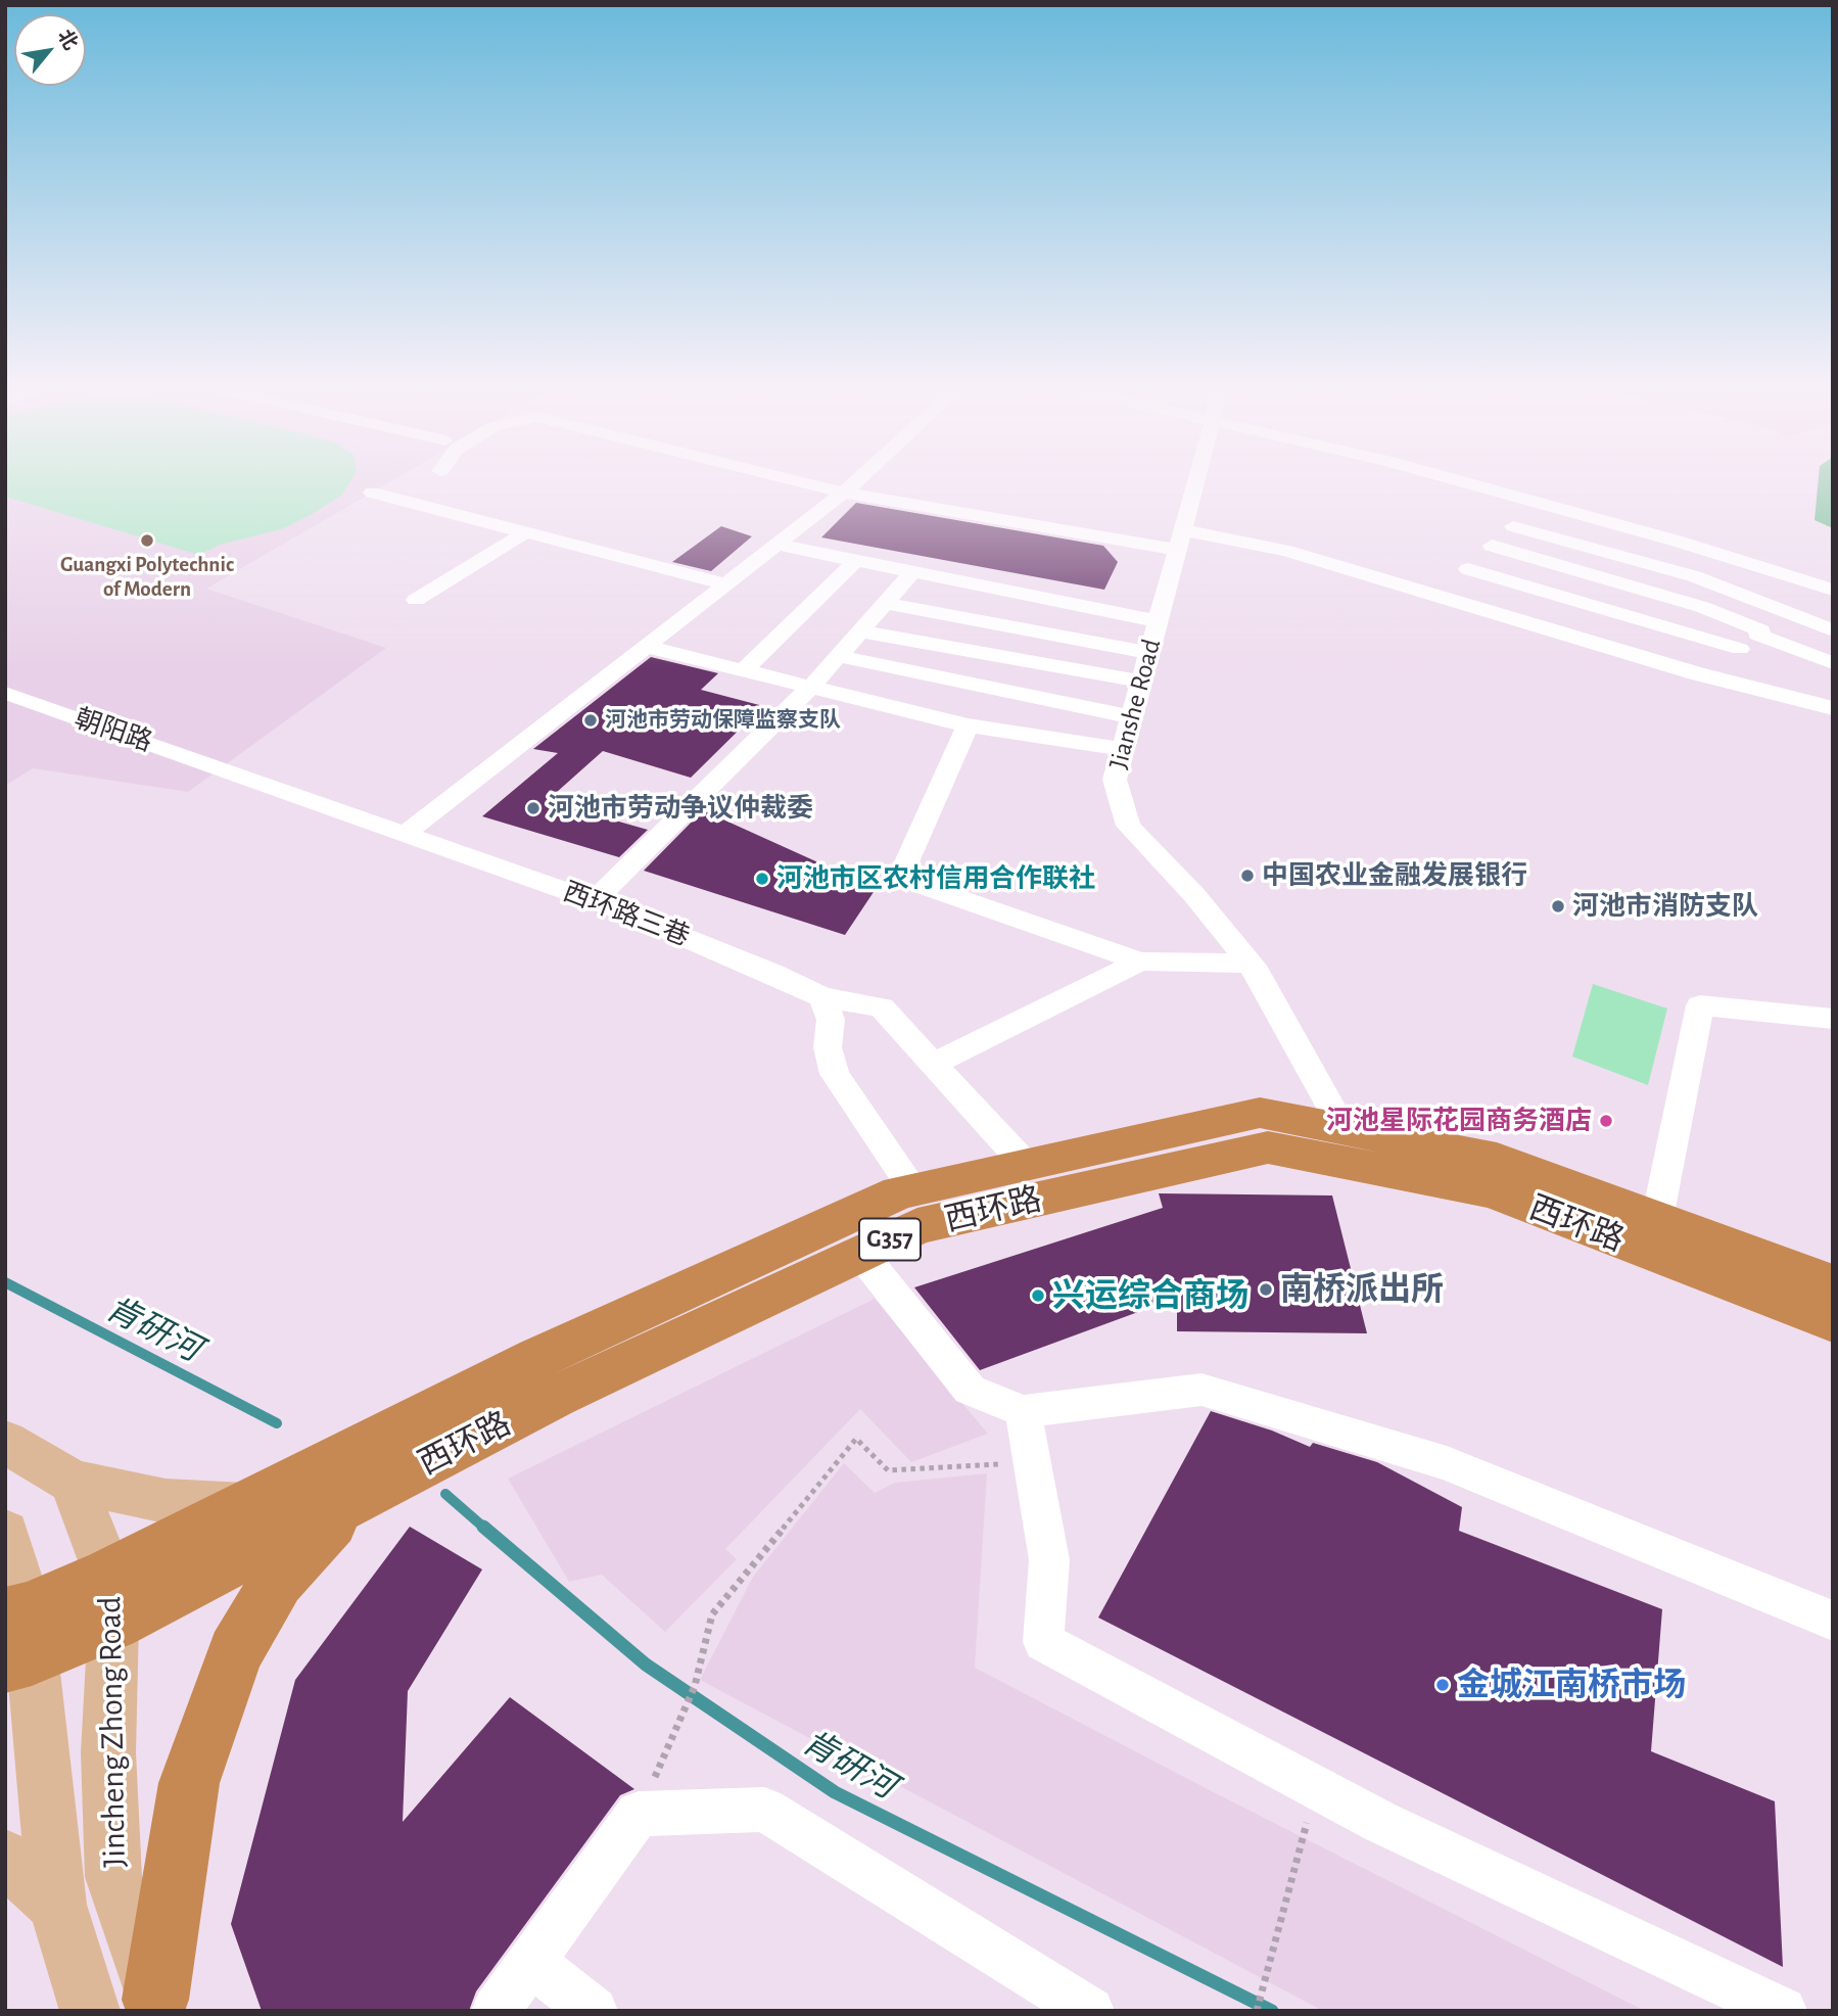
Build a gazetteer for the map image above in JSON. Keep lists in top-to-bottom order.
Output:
{
  "streets": {
    "highway": ["西环路", "G357"],
    "main road": ["Jincheng Zhong Road"],
    "street": ["Jianshe Road", "朝阳路", "西环路三巷"]
  },
  "crossings": [
    ["Jianshe Road", "西环路"],
    ["朝阳路", "西环路三巷"],
    ["西环路三巷", "西环路"],
    ["西环路", "Jincheng Zhong Road"]
  ],
  "water": ["肯研河"],
  "places": [
    "Guangxi Polytechnic of Modern",
    "河池市劳动保障监察支队",
    "河池市劳动争议仲裁委",
    "中国农业金融发展银行",
    "河池市区农村信用合作联社",
    "河池市消防支队",
    "河池星际花园商务酒店",
    "南桥派出所",
    "兴运综合商场",
    "金城江南桥市场"
  ],
  "north": "top right"
}
